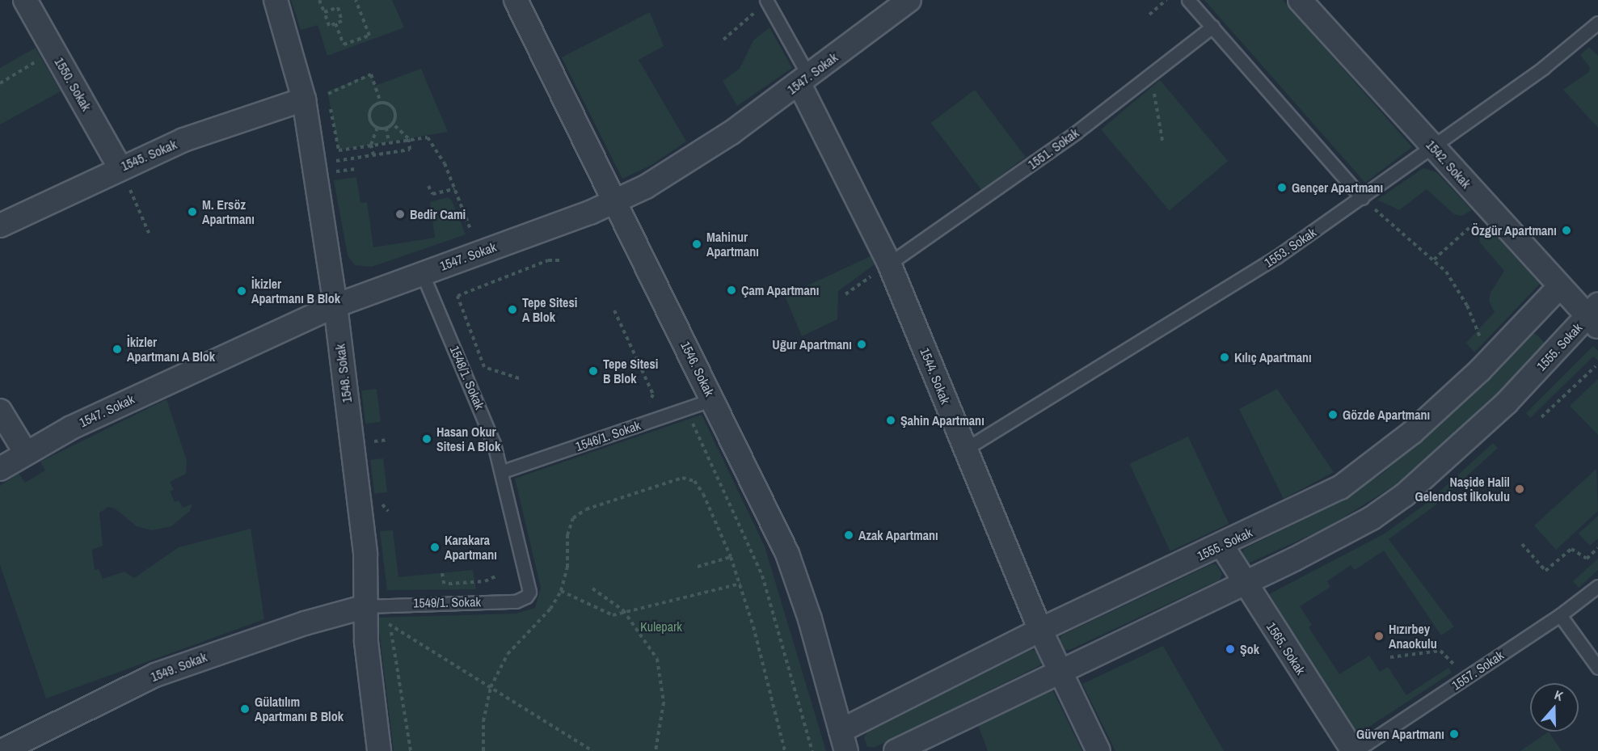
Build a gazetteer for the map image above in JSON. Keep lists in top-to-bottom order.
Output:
{
  "streets": {
    "street": [
      "1547. Sokak",
      "1550. Sokak",
      "1545. Sokak",
      "1542. Sokak",
      "1555. Sokak",
      "1546. Sokak",
      "1548. Sokak",
      "1544. Sokak",
      "1565. Sokak",
      "1549. Sokak"
    ],
    "lane": [
      "1551. Sokak",
      "1553. Sokak",
      "1548/1. Sokak",
      "1546/1. Sokak",
      "1549/1. Sokak",
      "1557. Sokak"
    ]
  },
  "crossings": [
    ["1547. Sokak", "1546. Sokak"],
    ["1547. Sokak", "1548. Sokak"],
    ["1547. Sokak", "1544. Sokak"],
    ["1547. Sokak", "1548/1. Sokak"],
    ["1550. Sokak", "1545. Sokak"],
    ["1551. Sokak", "1544. Sokak"],
    ["1545. Sokak", "1548. Sokak"],
    ["1542. Sokak", "1553. Sokak"],
    ["1542. Sokak", "1555. Sokak"],
    ["1553. Sokak", "1544. Sokak"],
    ["1555. Sokak", "1546. Sokak"],
    ["1555. Sokak", "1544. Sokak"],
    ["1555. Sokak", "1565. Sokak"],
    ["1546. Sokak", "1546/1. Sokak"],
    ["1548. Sokak", "1549/1. Sokak"],
    ["1548. Sokak", "1549. Sokak"],
    ["1548/1. Sokak", "1546/1. Sokak"],
    ["1548/1. Sokak", "1549/1. Sokak"],
    ["1549/1. Sokak", "1549. Sokak"],
    ["1565. Sokak", "1557. Sokak"]
  ],
  "parks": ["Kulepark"],
  "places": [
    "Gençer Apartmanı",
    "M. Ersöz Apartmanı",
    "Bedir Cami",
    "Özgür Apartmanı",
    "Mahinur Apartmanı",
    "Çam Apartmanı",
    "İkizler Apartmanı B Blok",
    "Tepe Sitesi A Blok",
    "Uğur Apartmanı",
    "İkizler Apartmanı A Blok",
    "Kılıç Apartmanı",
    "Tepe Sitesi B Blok",
    "Gözde Apartmanı",
    "Şahin Apartmanı",
    "Hasan Okur Sitesi A Blok",
    "Naşide Halil Gelendost İlkokulu",
    "Azak Apartmanı",
    "Karakara Apartmanı",
    "Hızırbey Anaokulu",
    "Şok",
    "Gülatılım Apartmanı B Blok",
    "Güven Apartmanı"
  ],
  "north": "top"
}
